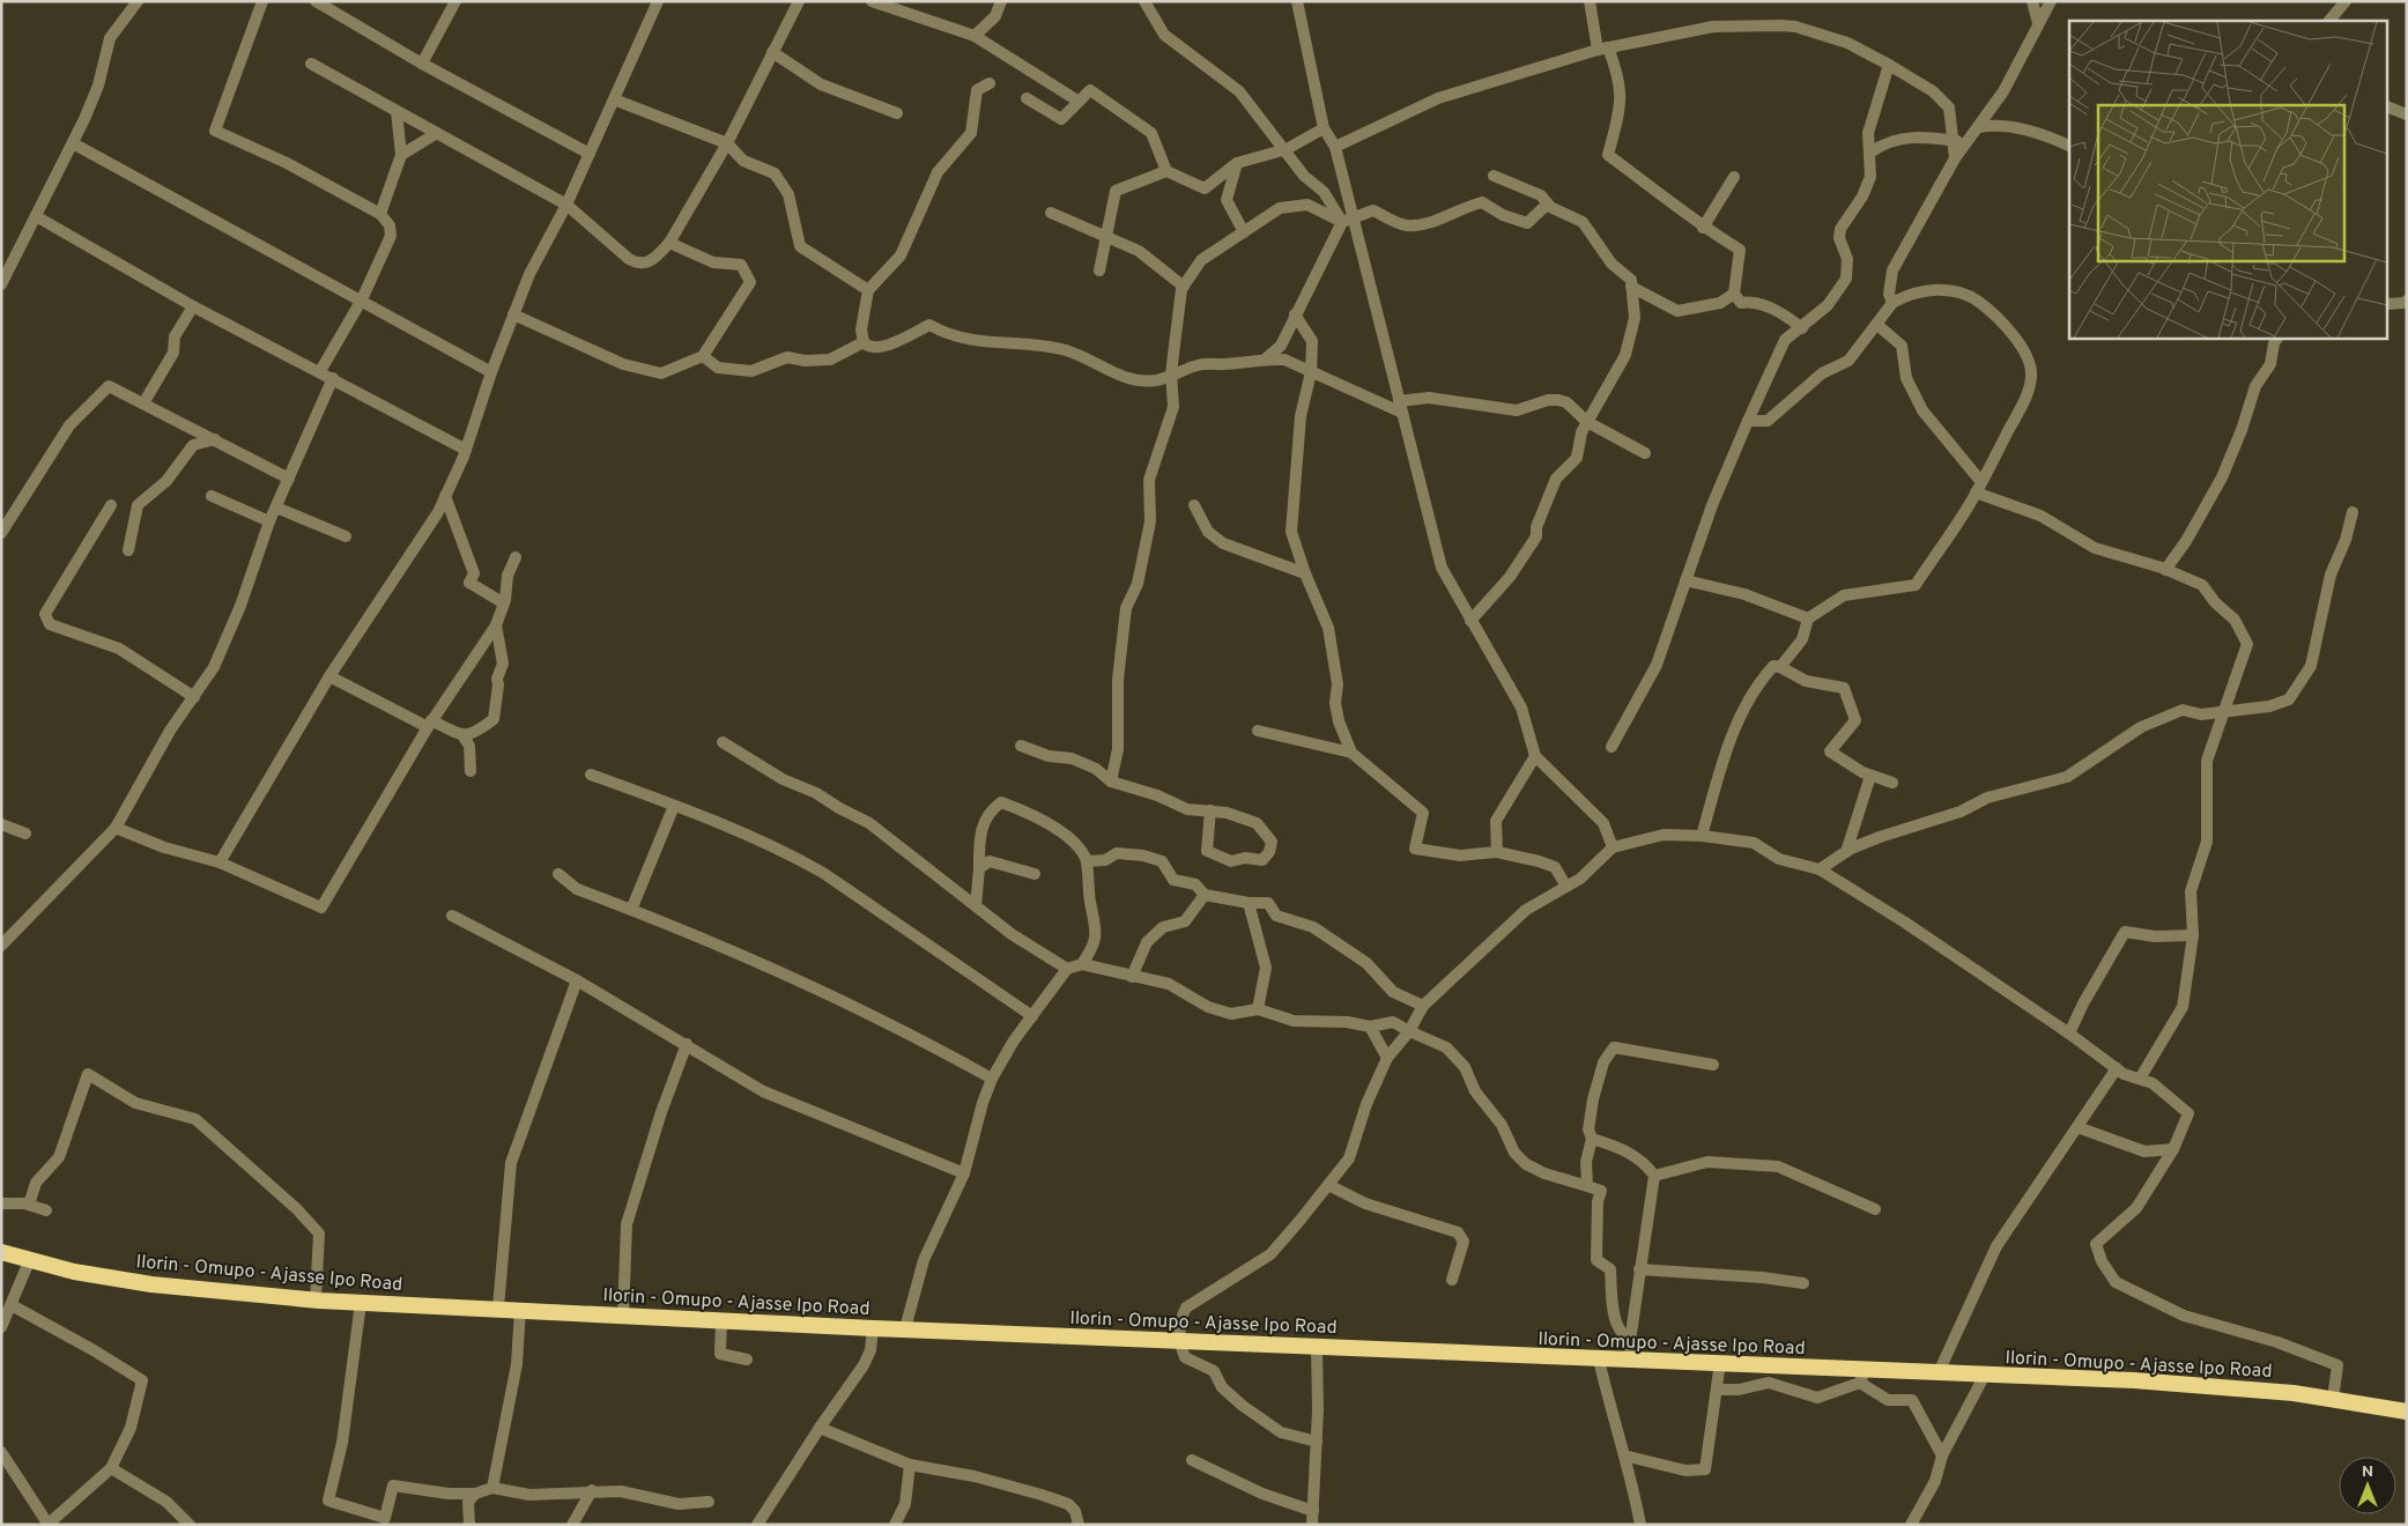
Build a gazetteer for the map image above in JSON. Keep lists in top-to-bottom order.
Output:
{
  "streets": {
    "highway": ["Ilorin - Omupo - Ajasse Ipo Road"]
  },
  "north": "top"
}
